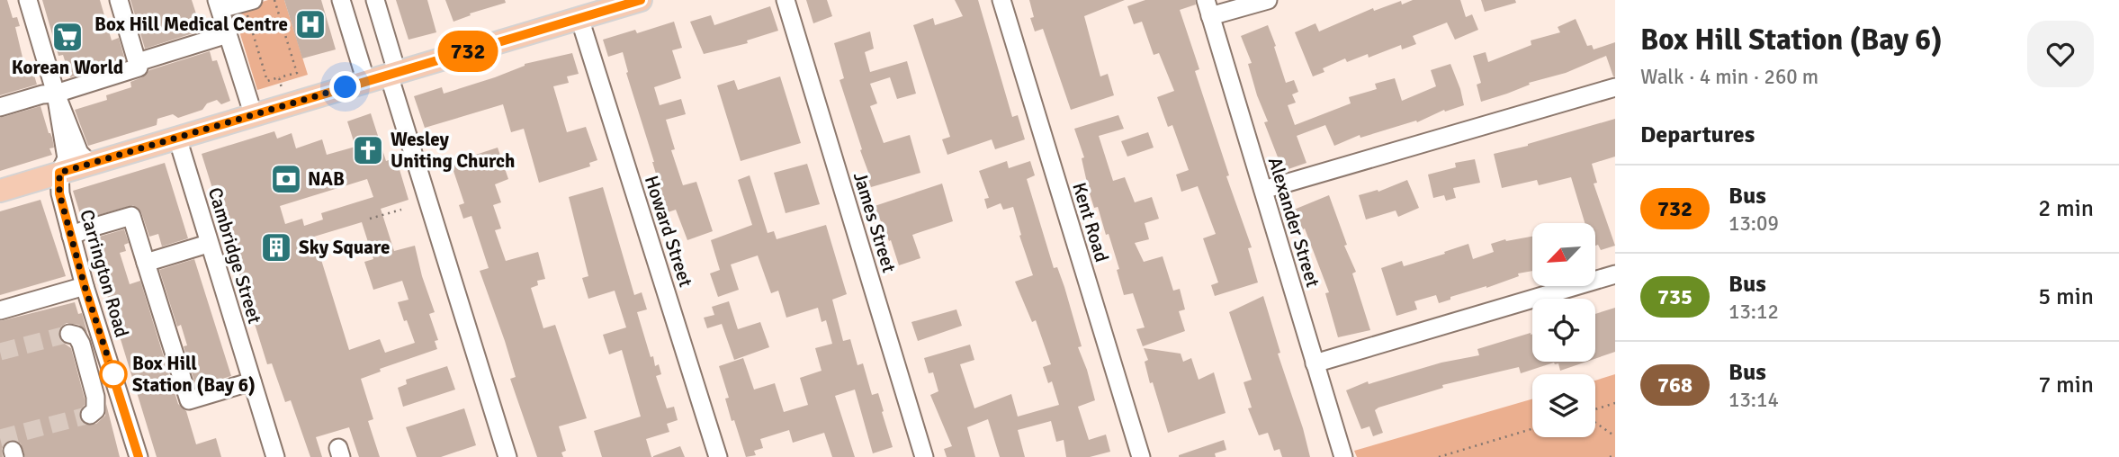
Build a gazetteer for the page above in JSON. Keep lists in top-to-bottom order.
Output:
{
  "streets": {
    "street": [
      "James Street",
      "Kent Road",
      "Alexander Street",
      "Howard Street",
      "Cambridge Street",
      "Carrington Road"
    ]
  },
  "places": {
    "hospital": ["Box Hill Medical Centre"],
    "supermarket": ["Korean World"],
    "church": ["Wesley Uniting Church"],
    "bank": ["NAB"],
    "building": ["Sky Square"],
    "other": ["Box Hill Station (Bay 6)"]
  },
  "lines": ["bus line 732"],
  "north": "bottom left",
  "page": {
    "on_map": "732",
    "heading": [
      ["Box Hill Station (Bay 6)", "Walk · 4 min · 260 m"],
      "Departures"
    ],
    "list": [
      {
        "mark": "732",
        "name": "Bus",
        "note": "13:09",
        "value": "2 min"
      },
      {
        "mark": "735",
        "name": "Bus",
        "note": "13:12",
        "value": "5 min"
      },
      {
        "mark": "768",
        "name": "Bus",
        "note": "13:14",
        "value": "7 min"
      }
    ]
  }
}
